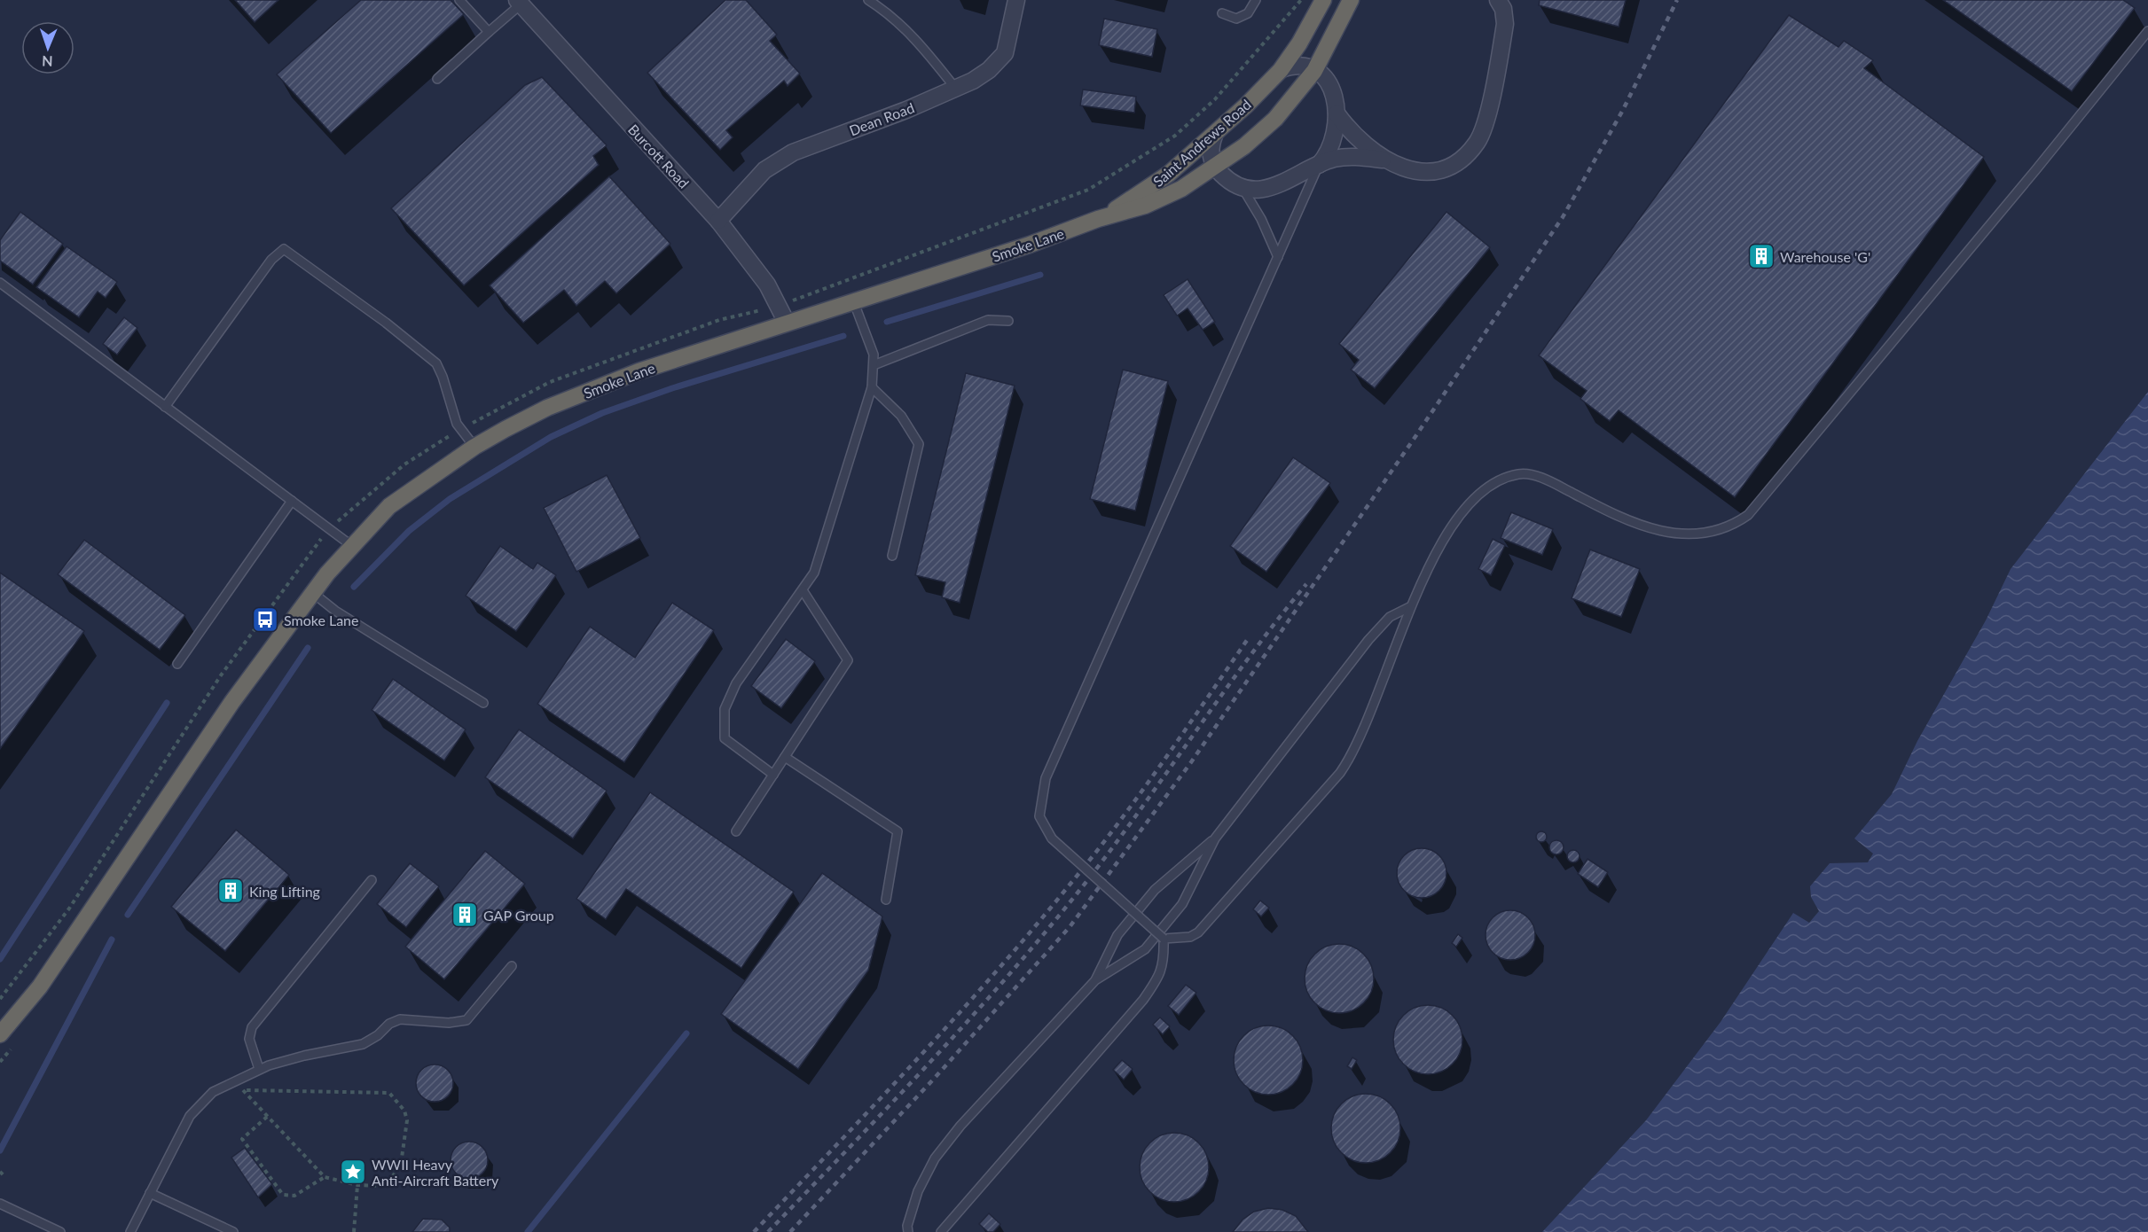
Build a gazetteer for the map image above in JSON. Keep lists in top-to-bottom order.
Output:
{
  "streets": {
    "highway": ["Saint Andrews Road", "Smoke Lane"],
    "street": ["Dean Road", "Burcott Road"]
  },
  "crossings": [
    ["Dean Road", "Burcott Road"],
    ["Saint Andrews Road", "Smoke Lane"],
    ["Burcott Road", "Smoke Lane"]
  ],
  "places": {
    "building": ["Warehouse 'G'", "King Lifting", "GAP Group"],
    "bus stop": ["Smoke Lane"],
    "place": ["WWII Heavy Anti-Aircraft Battery"]
  },
  "north": "bottom"
}
